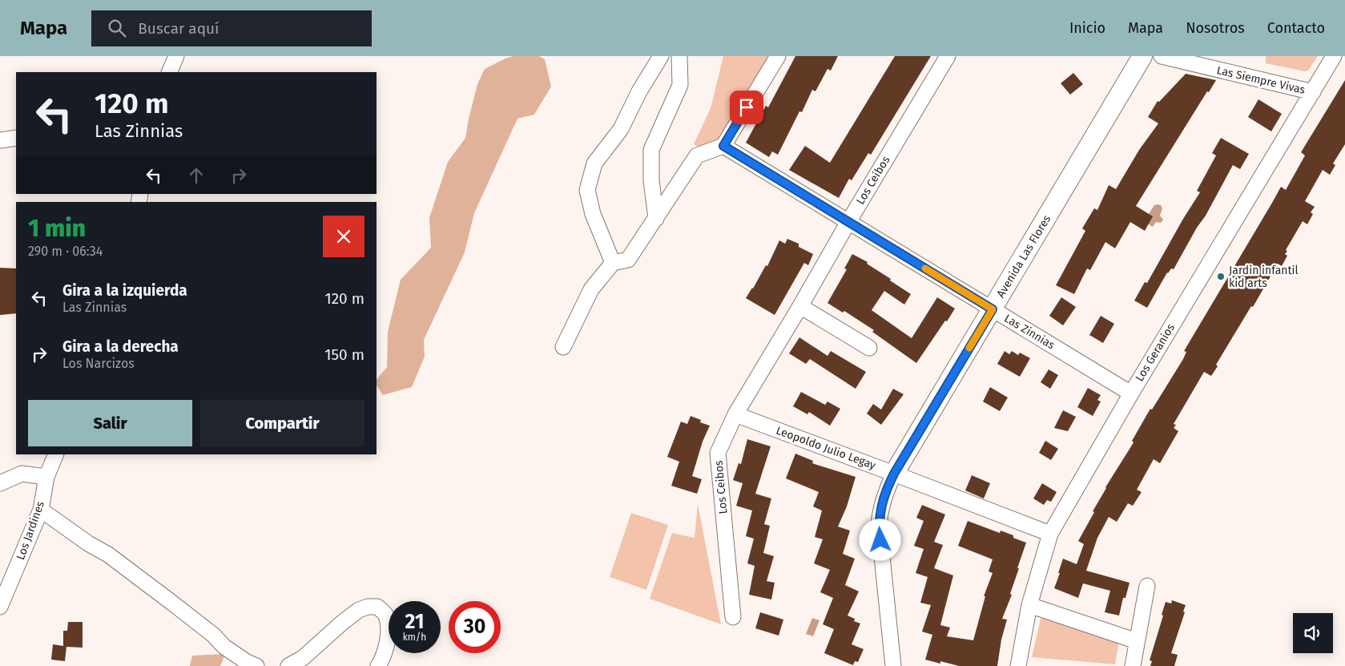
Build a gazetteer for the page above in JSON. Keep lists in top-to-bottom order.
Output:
{
  "streets": {
    "street": [
      "Las Siempre Vivas",
      "Los Ceibos",
      "Avenida Las Flores",
      "Las Zinnias",
      "Los Geranios",
      "Leopoldo Julio Legay",
      "Los Jardines"
    ]
  },
  "crossings": [
    ["Las Siempre Vivas", "Los Geranios"],
    ["Los Ceibos", "Las Zinnias"],
    ["Los Ceibos", "Leopoldo Julio Legay"],
    ["Avenida Las Flores", "Las Zinnias"],
    ["Avenida Las Flores", "Leopoldo Julio Legay"],
    ["Las Zinnias", "Los Geranios"],
    ["Los Geranios", "Leopoldo Julio Legay"]
  ],
  "places": ["Jardin infantil kid arts"],
  "page": {
    "header": "Mapa",
    "search": "Buscar aquí",
    "nav": [
      "Inicio",
      "Mapa",
      "Nosotros",
      "Contacto"
    ],
    "turn": ["120 m", "Las Zinnias"],
    "heading": ["1 min", "290 m · 06:34"],
    "list": [
      {
        "name": "Gira a la izquierda",
        "note": "Las Zinnias",
        "value": "120 m"
      },
      {
        "name": "Gira a la derecha",
        "note": "Los Narcizos",
        "value": "150 m"
      }
    ],
    "buttons": ["Salir", "Compartir"],
    "speed": "21 km/h",
    "limit": "30"
  }
}
